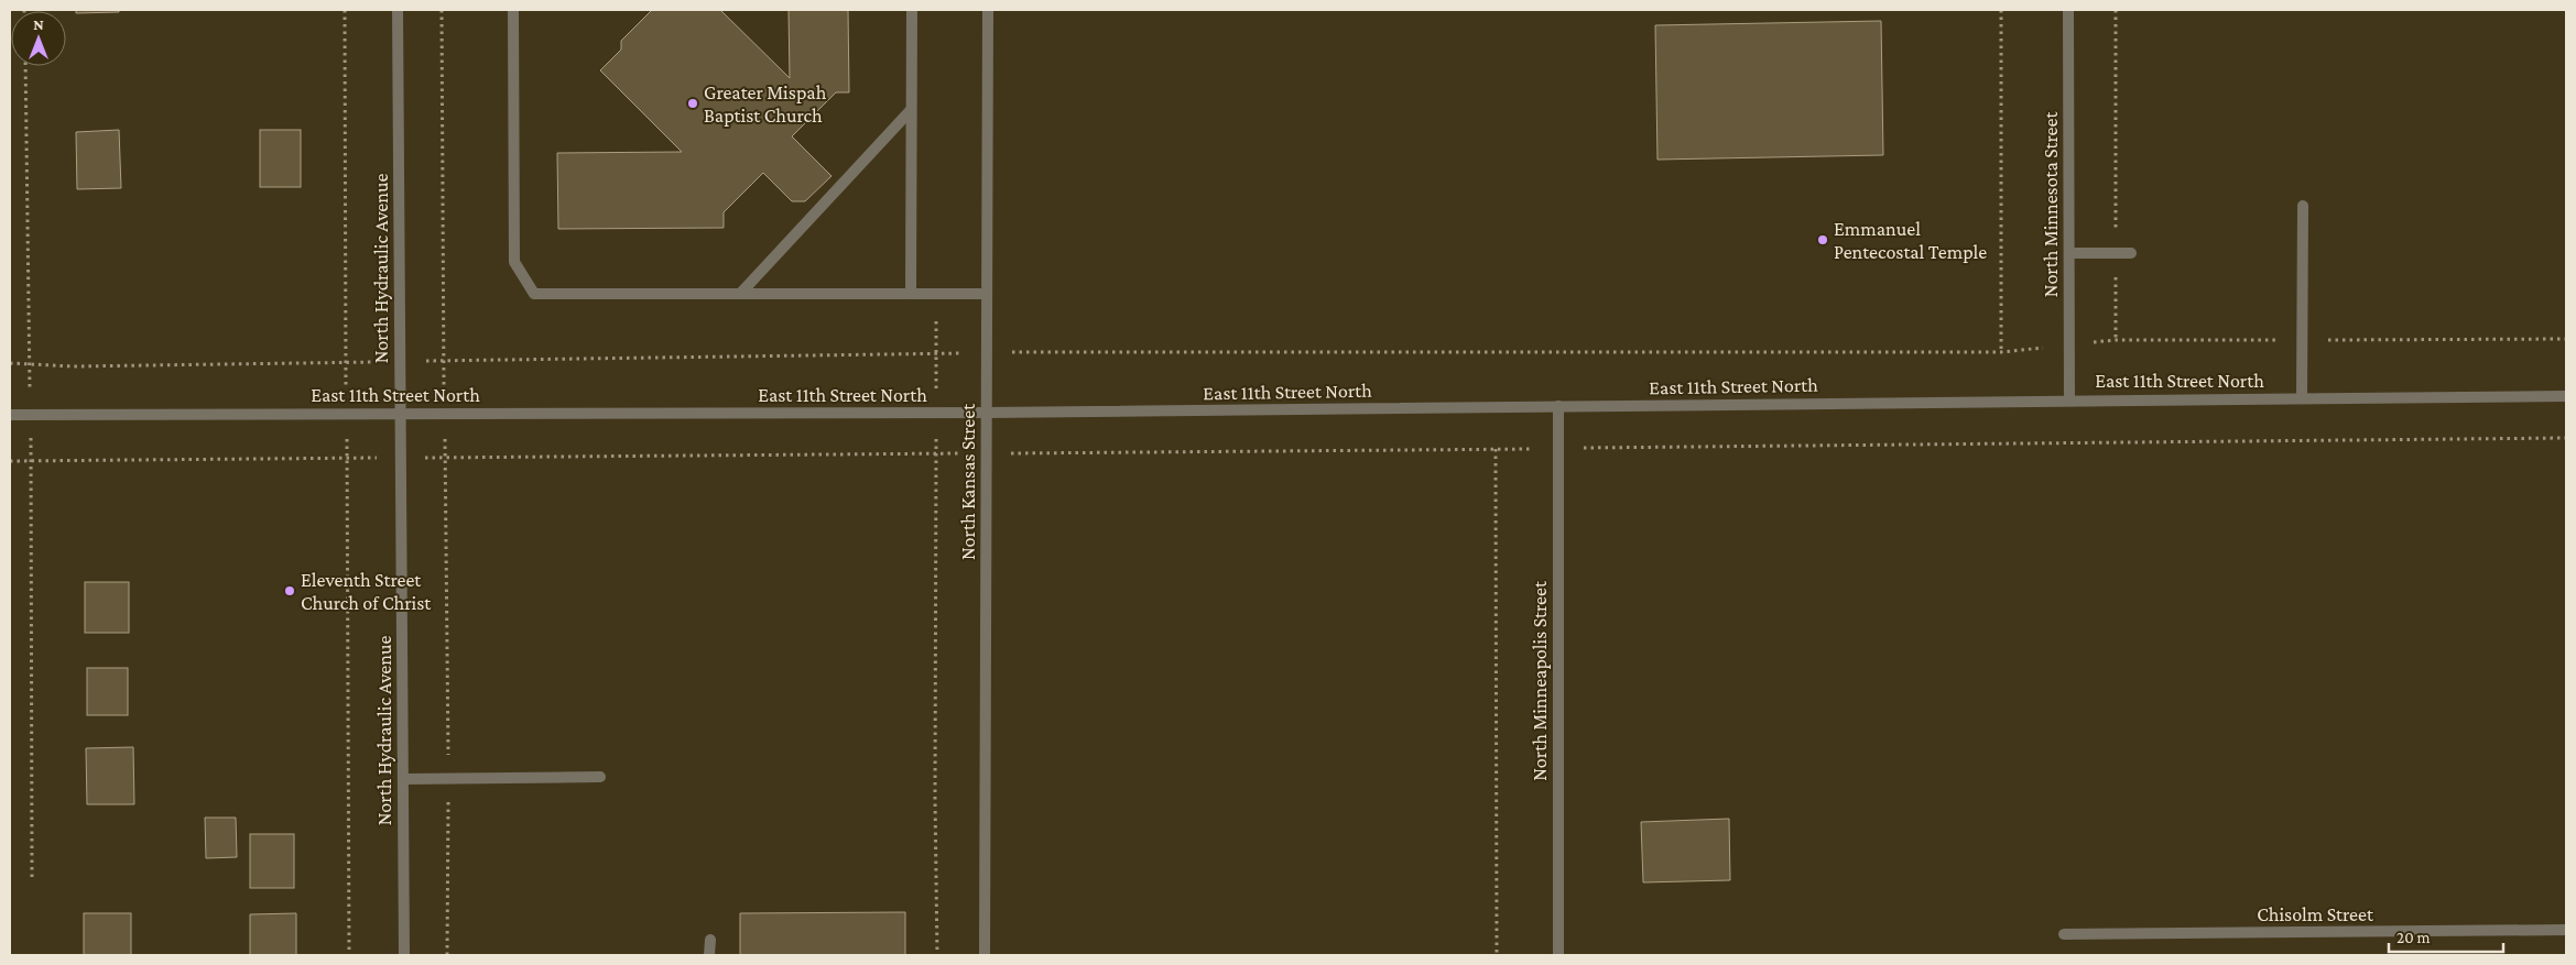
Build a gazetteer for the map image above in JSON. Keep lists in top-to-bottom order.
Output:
{
  "streets": {
    "street": [
      "North Minnesota Street",
      "North Hydraulic Avenue",
      "East 11th Street North",
      "North Kansas Street",
      "North Minneapolis Street",
      "Chisolm Street"
    ]
  },
  "crossings": [
    ["North Minnesota Street", "East 11th Street North"],
    ["North Hydraulic Avenue", "East 11th Street North"],
    ["East 11th Street North", "North Kansas Street"],
    ["East 11th Street North", "North Minneapolis Street"]
  ],
  "places": ["Greater Mispah Baptist Church", "Emmanuel Pentecostal Temple", "Eleventh Street Church of Christ"],
  "scale_bar": "20 m",
  "north": "top"
}
